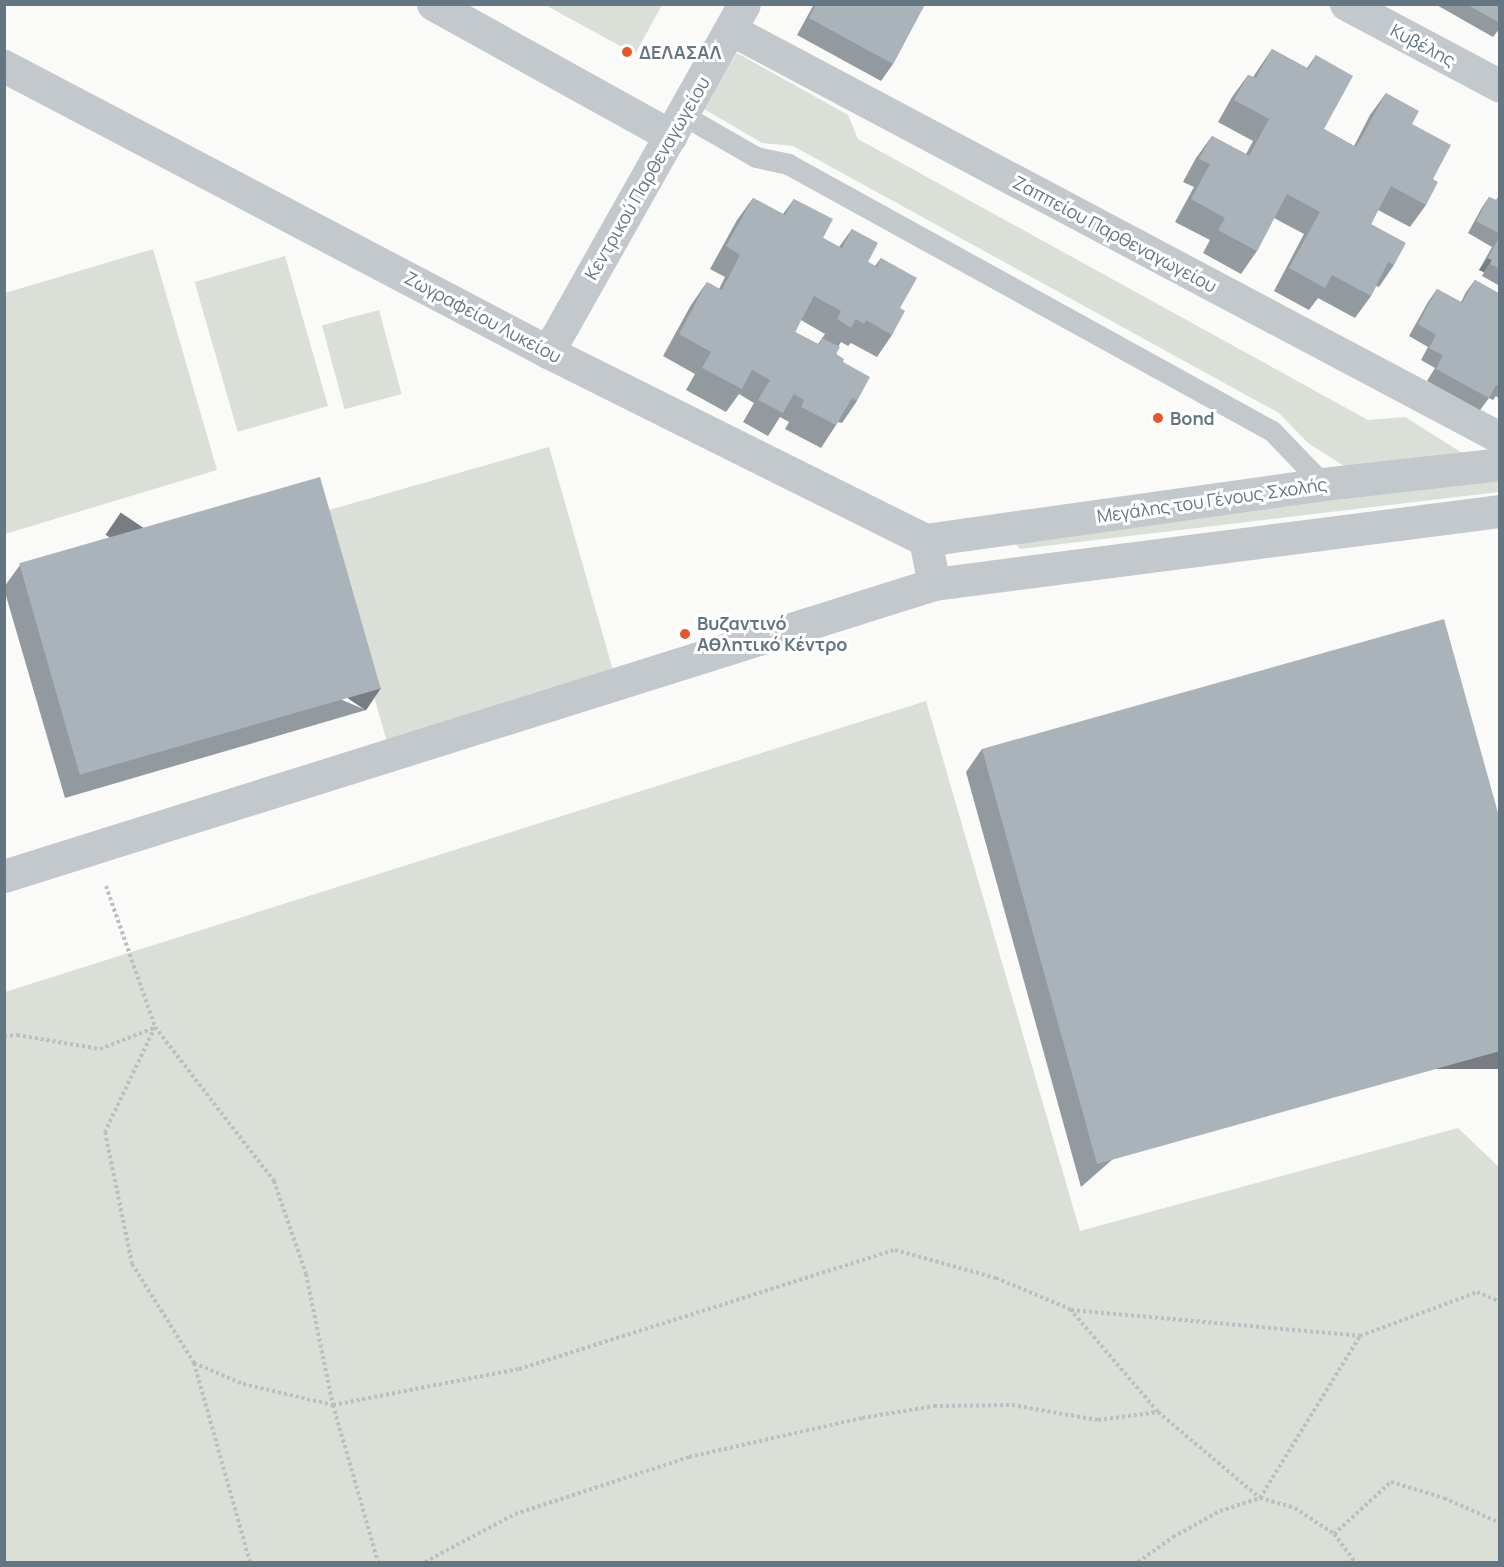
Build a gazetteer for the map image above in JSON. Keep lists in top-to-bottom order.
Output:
{
  "streets": {
    "street": [
      "Κυβέλης",
      "Κεντρικού Παρθεναγωγείου",
      "Ζαππείου Παρθεναγωγείου",
      "Ζωγραφείου Λυκείου",
      "Μεγάλης του Γένους Σχολής"
    ]
  },
  "crossings": [
    ["Κεντρικού Παρθεναγωγείου", "Ζαππείου Παρθεναγωγείου"],
    ["Κεντρικού Παρθεναγωγείου", "Ζωγραφείου Λυκείου"],
    ["Ζωγραφείου Λυκείου", "Μεγάλης του Γένους Σχολής"]
  ],
  "places": ["ΔΕΛΑΣΑΛ", "Bond", "Βυζαντινό Αθλητικό Κέντρο"]
}
